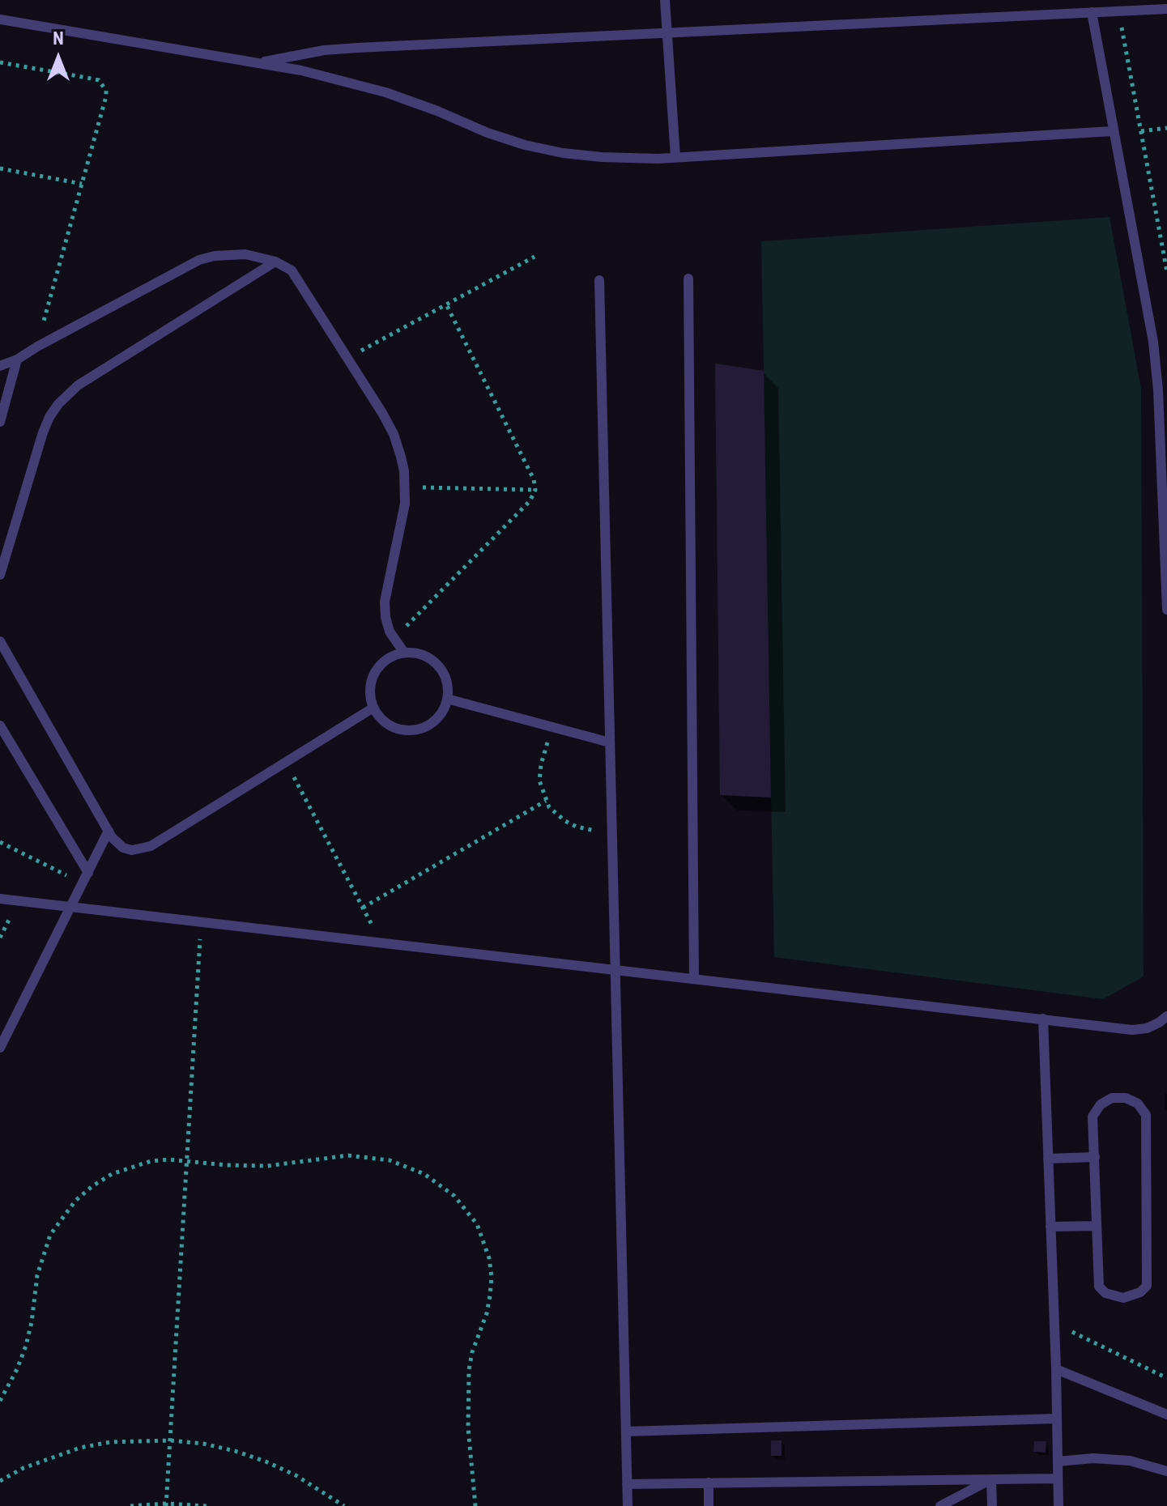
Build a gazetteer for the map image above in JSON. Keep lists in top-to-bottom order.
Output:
{
  "north": "top"
}
